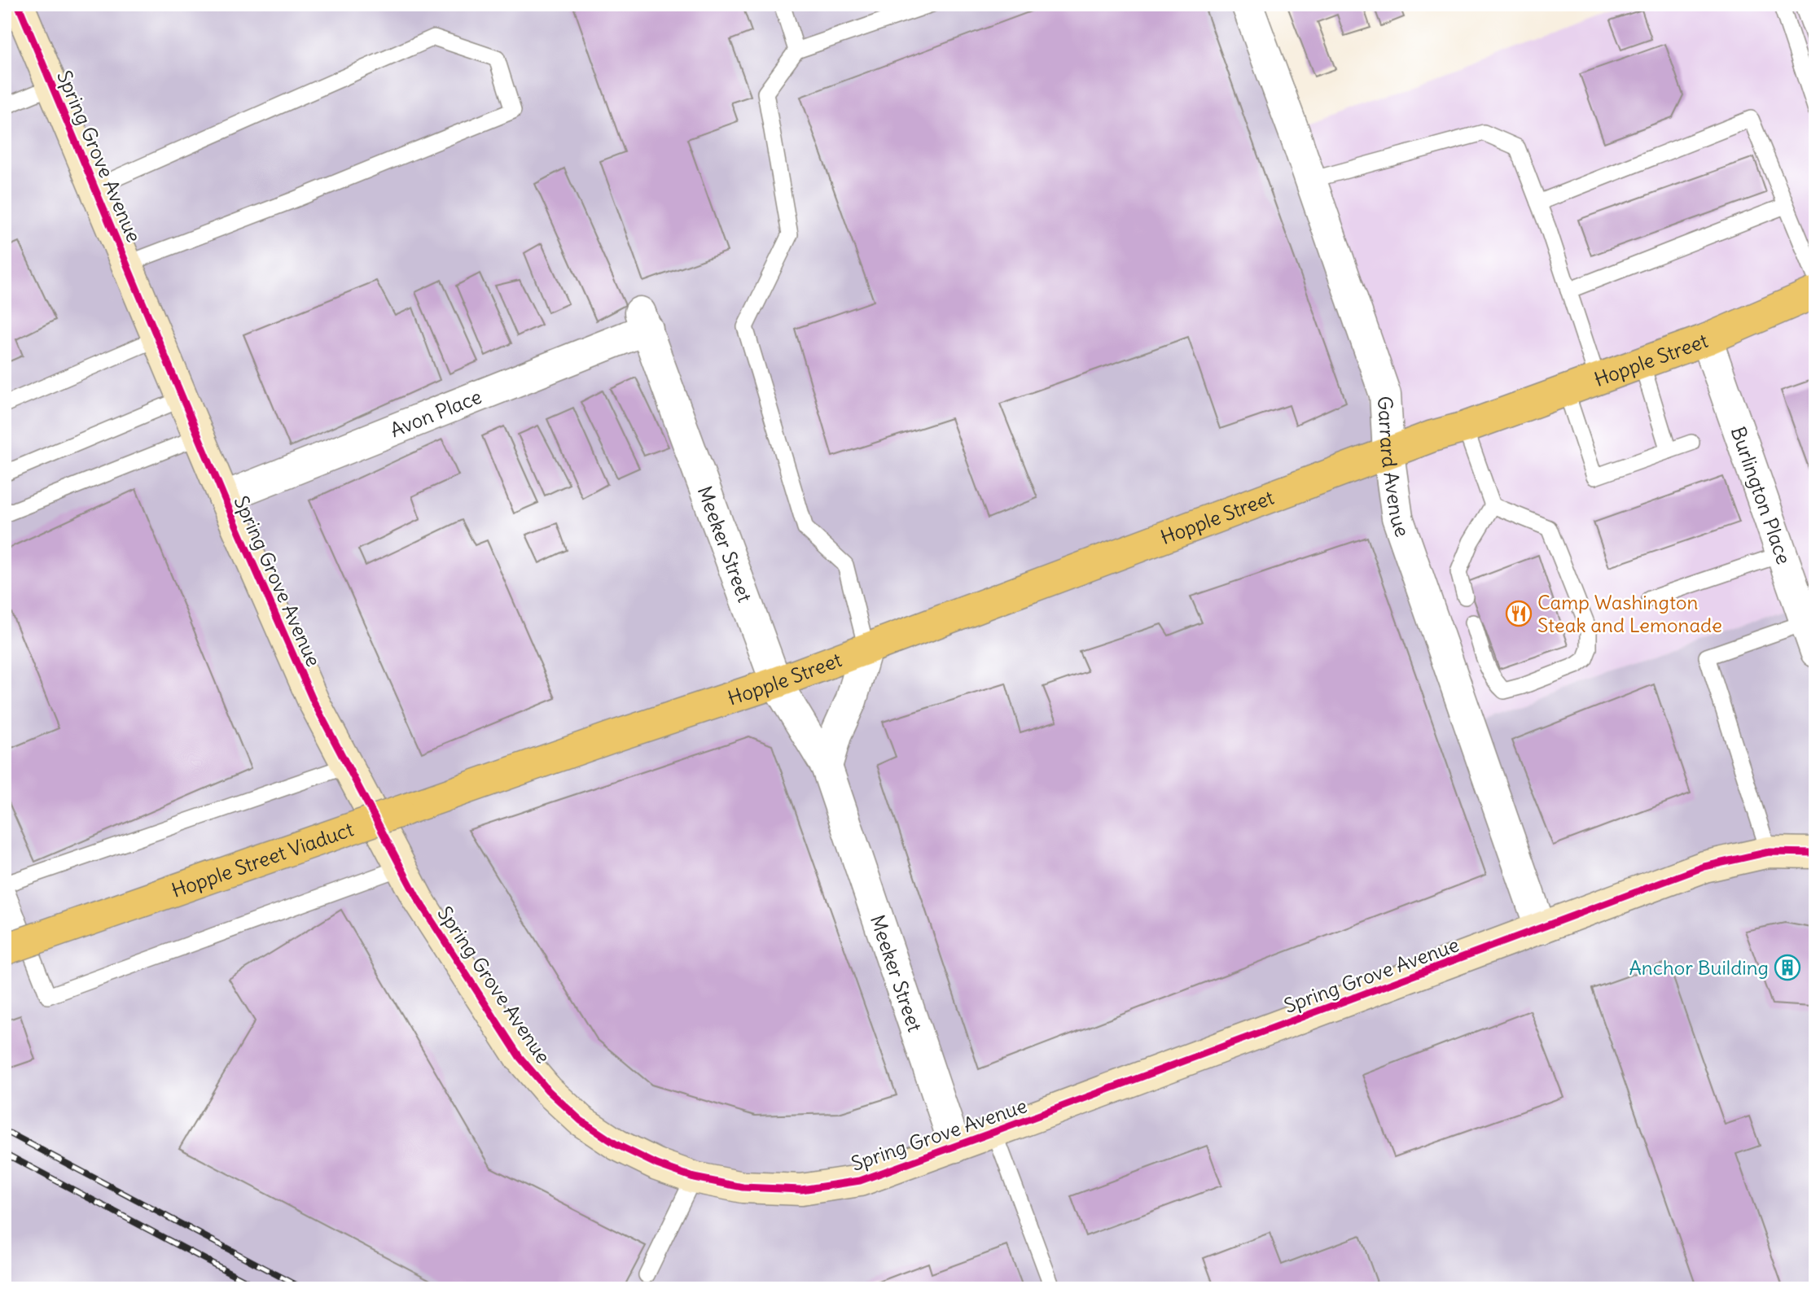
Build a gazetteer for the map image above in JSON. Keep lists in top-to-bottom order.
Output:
{
  "streets": {
    "main road": ["Spring Grove Avenue", "Hopple Street", "Hopple Street Viaduct"],
    "street": [
      "Avon Place",
      "Garrard Avenue",
      "Burlington Place",
      "Meeker Street"
    ]
  },
  "crossings": [
    ["Spring Grove Avenue", "Avon Place"],
    ["Spring Grove Avenue", "Garrard Avenue"],
    ["Spring Grove Avenue", "Meeker Street"],
    ["Hopple Street", "Garrard Avenue"],
    ["Hopple Street", "Burlington Place"],
    ["Hopple Street", "Meeker Street"],
    ["Hopple Street", "Hopple Street Viaduct"],
    ["Avon Place", "Meeker Street"]
  ],
  "places": {
    "restaurant": ["Camp Washington Steak and Lemonade"],
    "building": ["Anchor Building"]
  }
}
